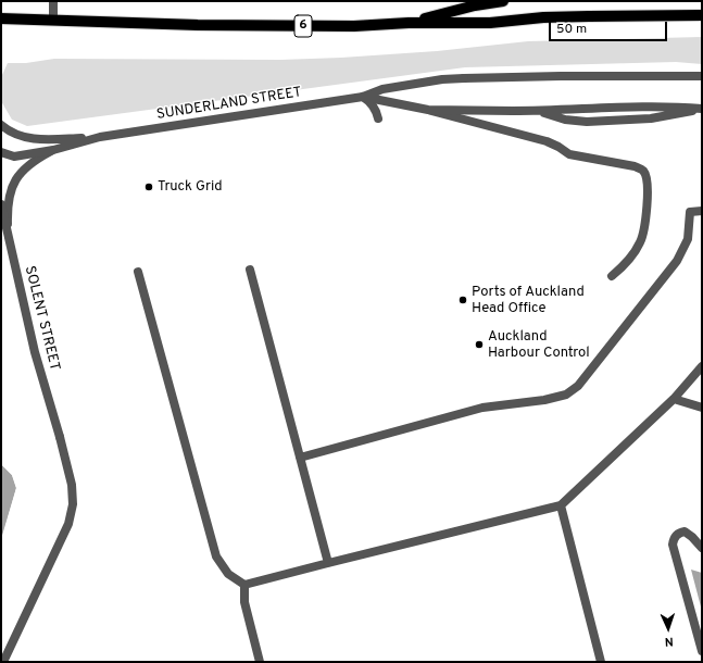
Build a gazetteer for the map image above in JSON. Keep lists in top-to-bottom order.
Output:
{
  "streets": {
    "main road": ["6"],
    "street": ["SUNDERLAND STREET", "SOLENT STREET"]
  },
  "places": ["Truck Grid", "Ports of Auckland Head Office", "Auckland Harbour Control"],
  "scale_bar": "50 m",
  "north": "bottom"
}
